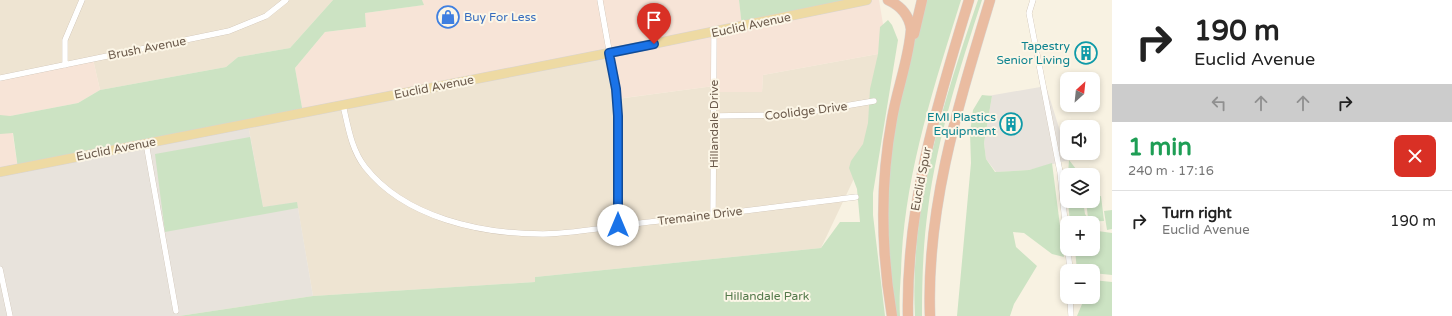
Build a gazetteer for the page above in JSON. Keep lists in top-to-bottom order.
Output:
{
  "streets": {
    "highway": ["Euclid Spur"],
    "main road": ["Euclid Avenue"],
    "street": [
      "Brush Avenue",
      "Coolidge Drive",
      "Hillandale Drive",
      "Tremaine Drive"
    ]
  },
  "crossings": [
    ["Euclid Avenue", "Hillandale Drive"],
    ["Euclid Avenue", "Tremaine Drive"],
    ["Coolidge Drive", "Hillandale Drive"],
    ["Hillandale Drive", "Tremaine Drive"]
  ],
  "parks": ["Hillandale Park"],
  "places": {
    "shop": ["Buy For Less"],
    "building": ["Tapestry Senior Living", "EMI Plastics Equipment"]
  },
  "north": "top right",
  "page": {
    "turn": ["190 m", "Euclid Avenue"],
    "map_buttons": ["+", "−"],
    "heading": ["1 min", "240 m · 17:16"],
    "list": [
      {
        "name": "Turn right",
        "note": "Euclid Avenue",
        "value": "190 m"
      }
    ]
  }
}
